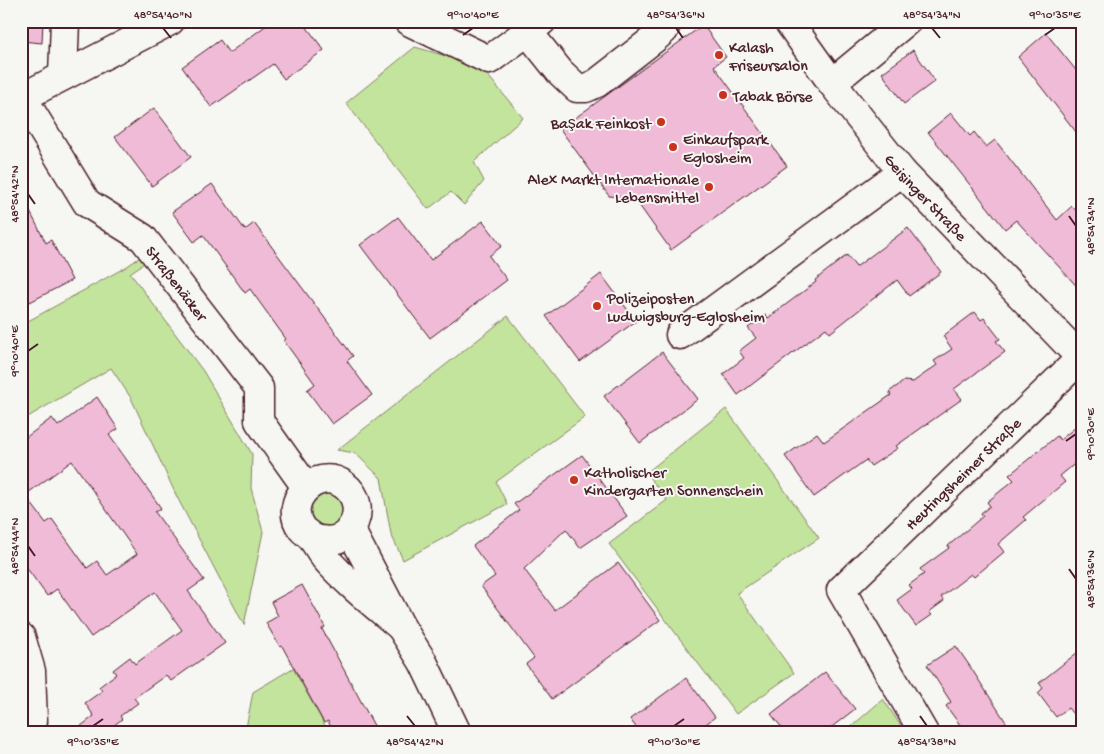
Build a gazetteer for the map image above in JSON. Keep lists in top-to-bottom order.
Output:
{
  "streets": {
    "street": ["Geisinger Straße", "Straßenäcker", "Heutingsheimer Straße"]
  },
  "crossings": [
    ["Geisinger Straße", "Heutingsheimer Straße"]
  ],
  "places": [
    "Kalash Friseursalon",
    "Tabak Börse",
    "Başak Feinkost",
    "Einkaufspark Eglosheim",
    "Alex Markt Internationale Lebensmittel",
    "Polizeiposten Ludwigsburg-Eglosheim",
    "Katholischer Kindergarten Sonnenschein"
  ],
  "coordinates": [
    "48°54'40\"N",
    "9°10'40\"E",
    "48°54'36\"N",
    "48°54'34\"N",
    "9°10'35\"E",
    "48°54'42\"N",
    "9°10'30\"E",
    "48°54'44\"N",
    "48°54'38\"N"
  ]
}
